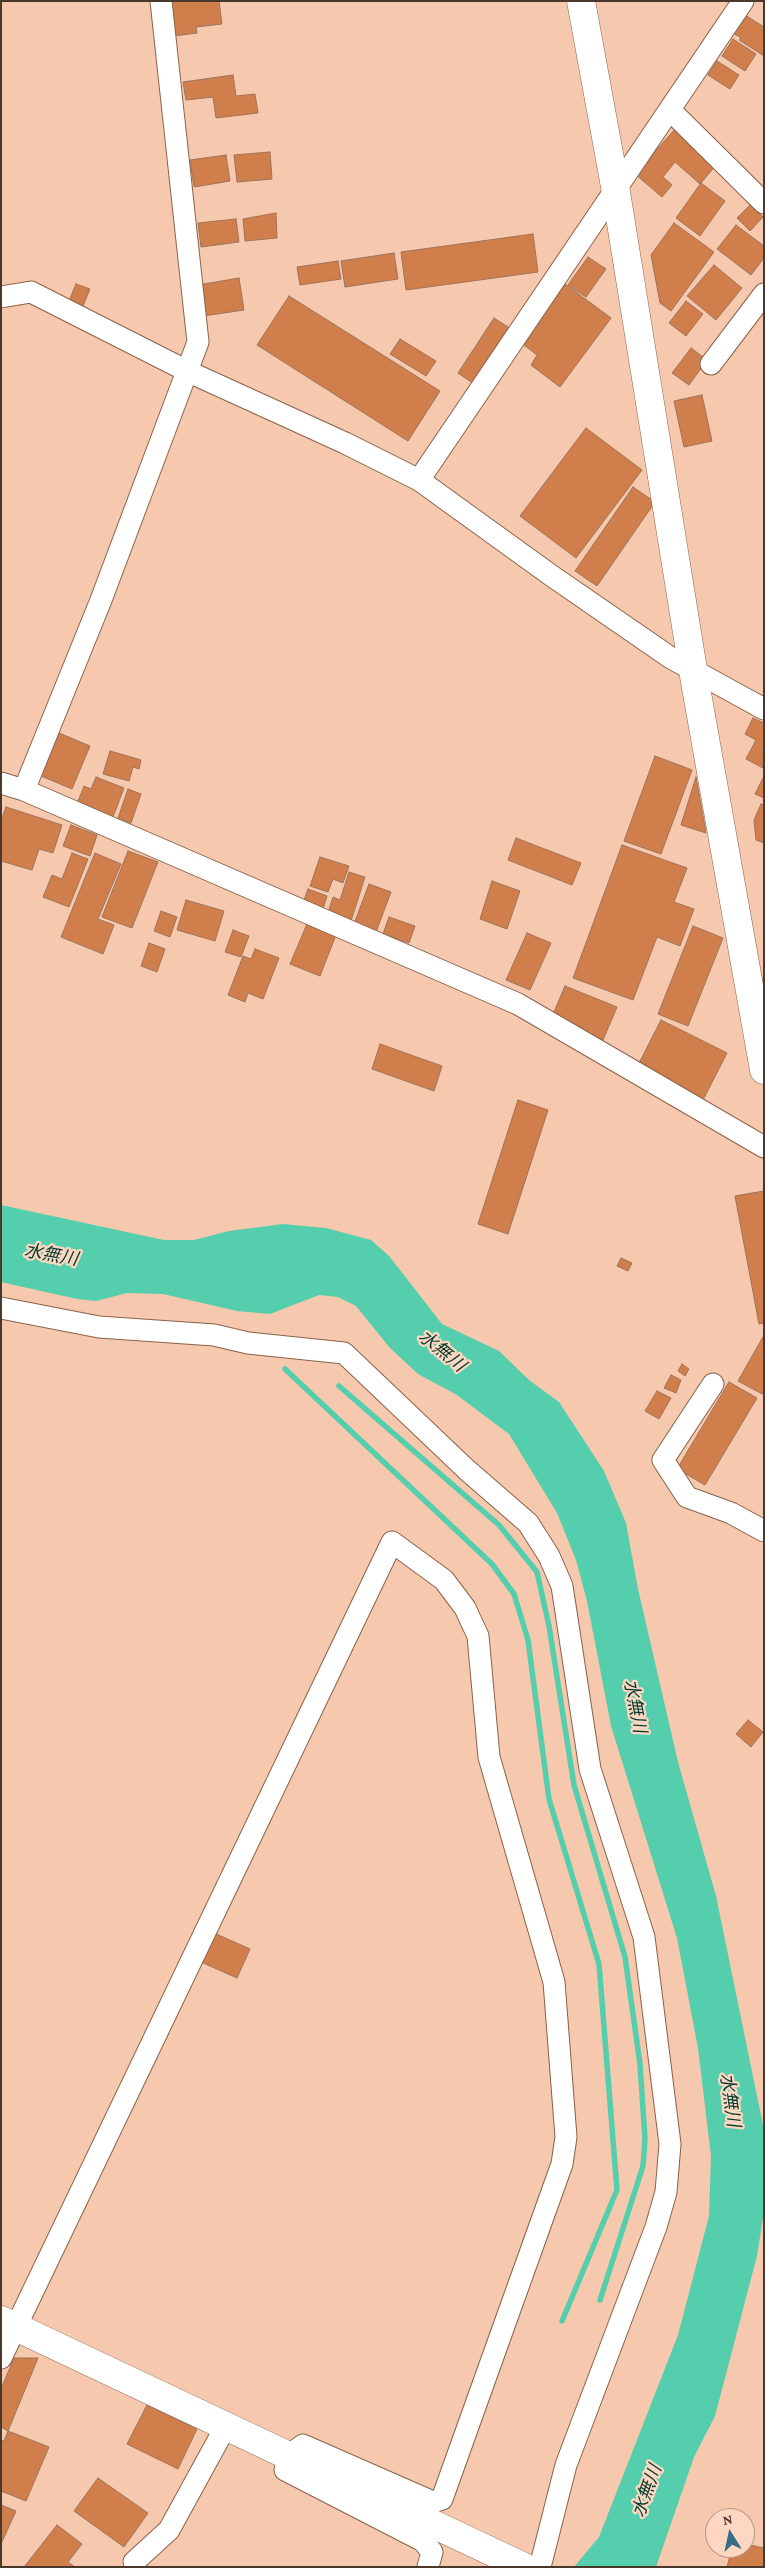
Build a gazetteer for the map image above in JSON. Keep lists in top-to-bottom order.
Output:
{
  "water": ["水無川"],
  "north": "top"
}
